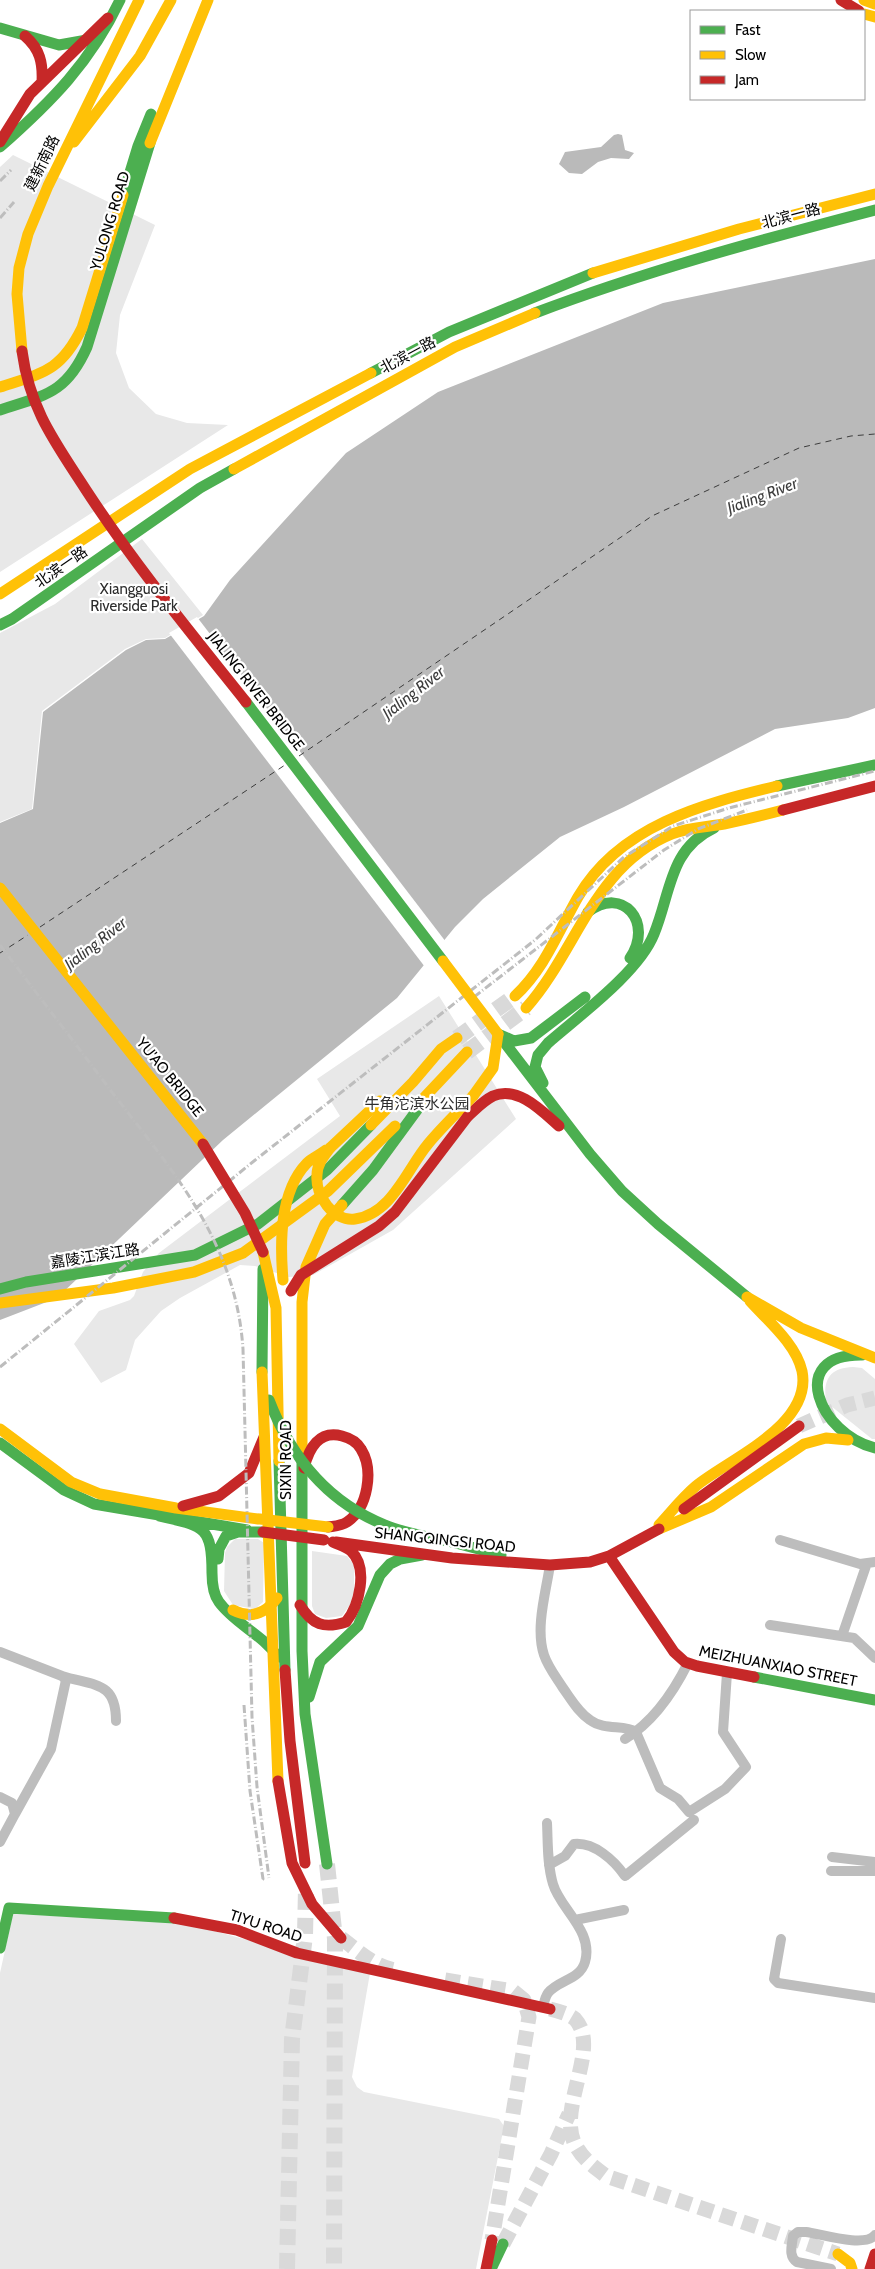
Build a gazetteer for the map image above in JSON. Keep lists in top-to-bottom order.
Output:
{
  "streets": {
    "main road": [
      "建新南路",
      "北滨一路",
      "YULONG ROAD",
      "JIALING RIVER BRIDGE",
      "YU'AO BRIDGE",
      "嘉陵江滨江路",
      "SIXIN ROAD",
      "SHANGQINGSI ROAD",
      "MEIZHUANXIAO STREET",
      "TIYU ROAD"
    ]
  },
  "crossings": [
    ["建新南路", "JIALING RIVER BRIDGE"],
    ["嘉陵江滨江路", "SIXIN ROAD"],
    ["SHANGQINGSI ROAD", "MEIZHUANXIAO STREET"]
  ],
  "water": ["Jialing River"],
  "parks": ["Xiangguosi Riverside Park", "牛角沱滨水公园"],
  "legend": ["Fast", "Slow", "Jam"]
}
